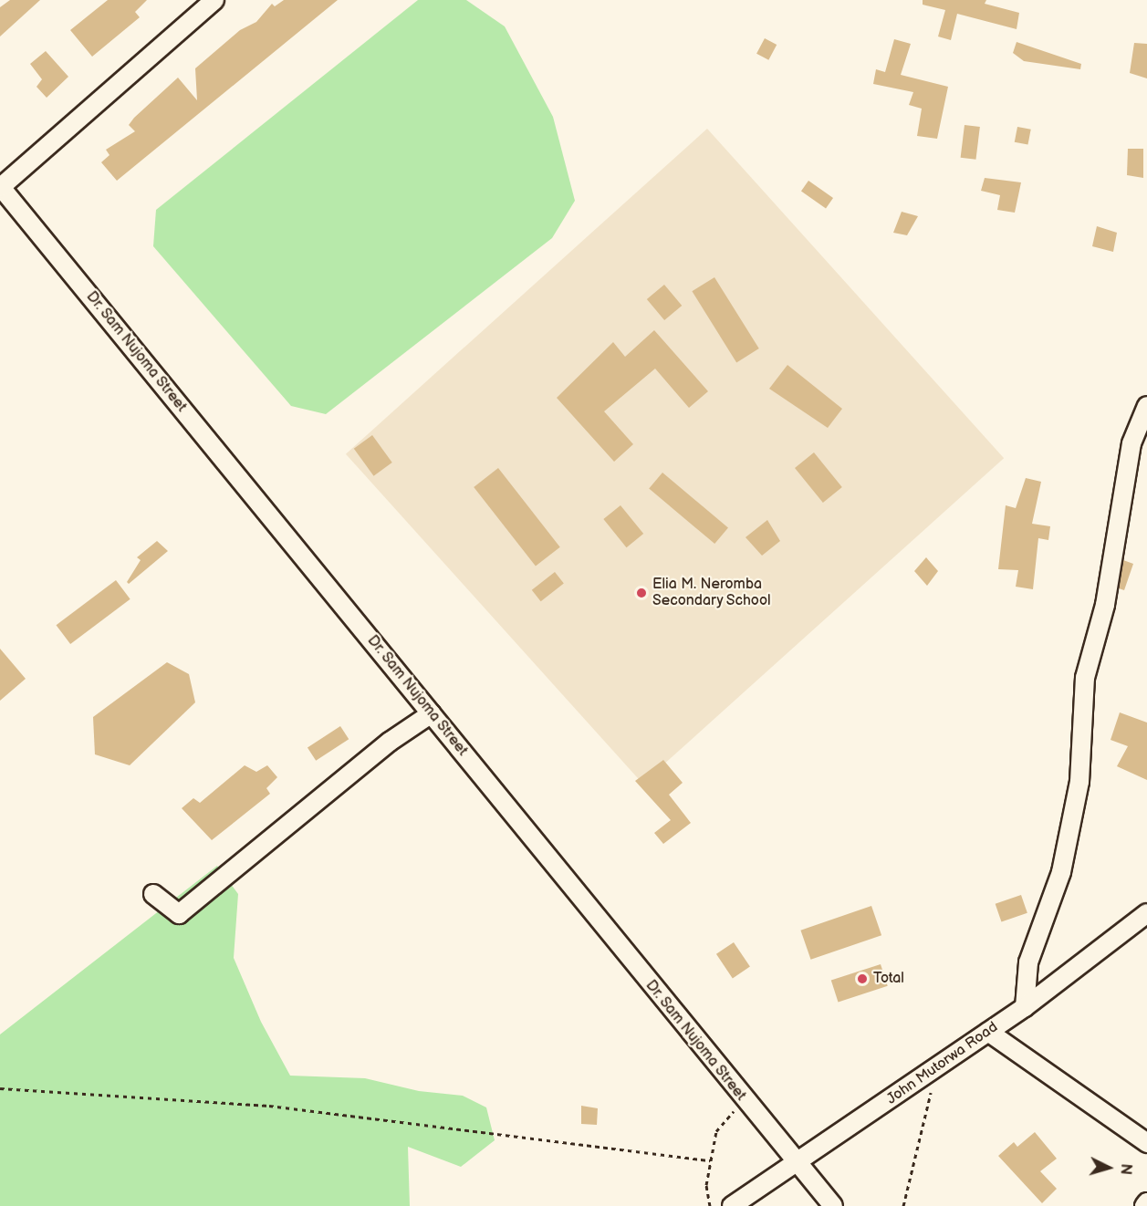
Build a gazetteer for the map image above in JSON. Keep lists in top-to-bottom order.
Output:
{
  "streets": {
    "street": ["Dr. Sam Nujoma Street", "John Mutorwa Road"]
  },
  "crossings": [
    ["Dr. Sam Nujoma Street", "John Mutorwa Road"]
  ],
  "places": ["Elia M. Neromba Secondary School", "Total"],
  "north": "right"
}
